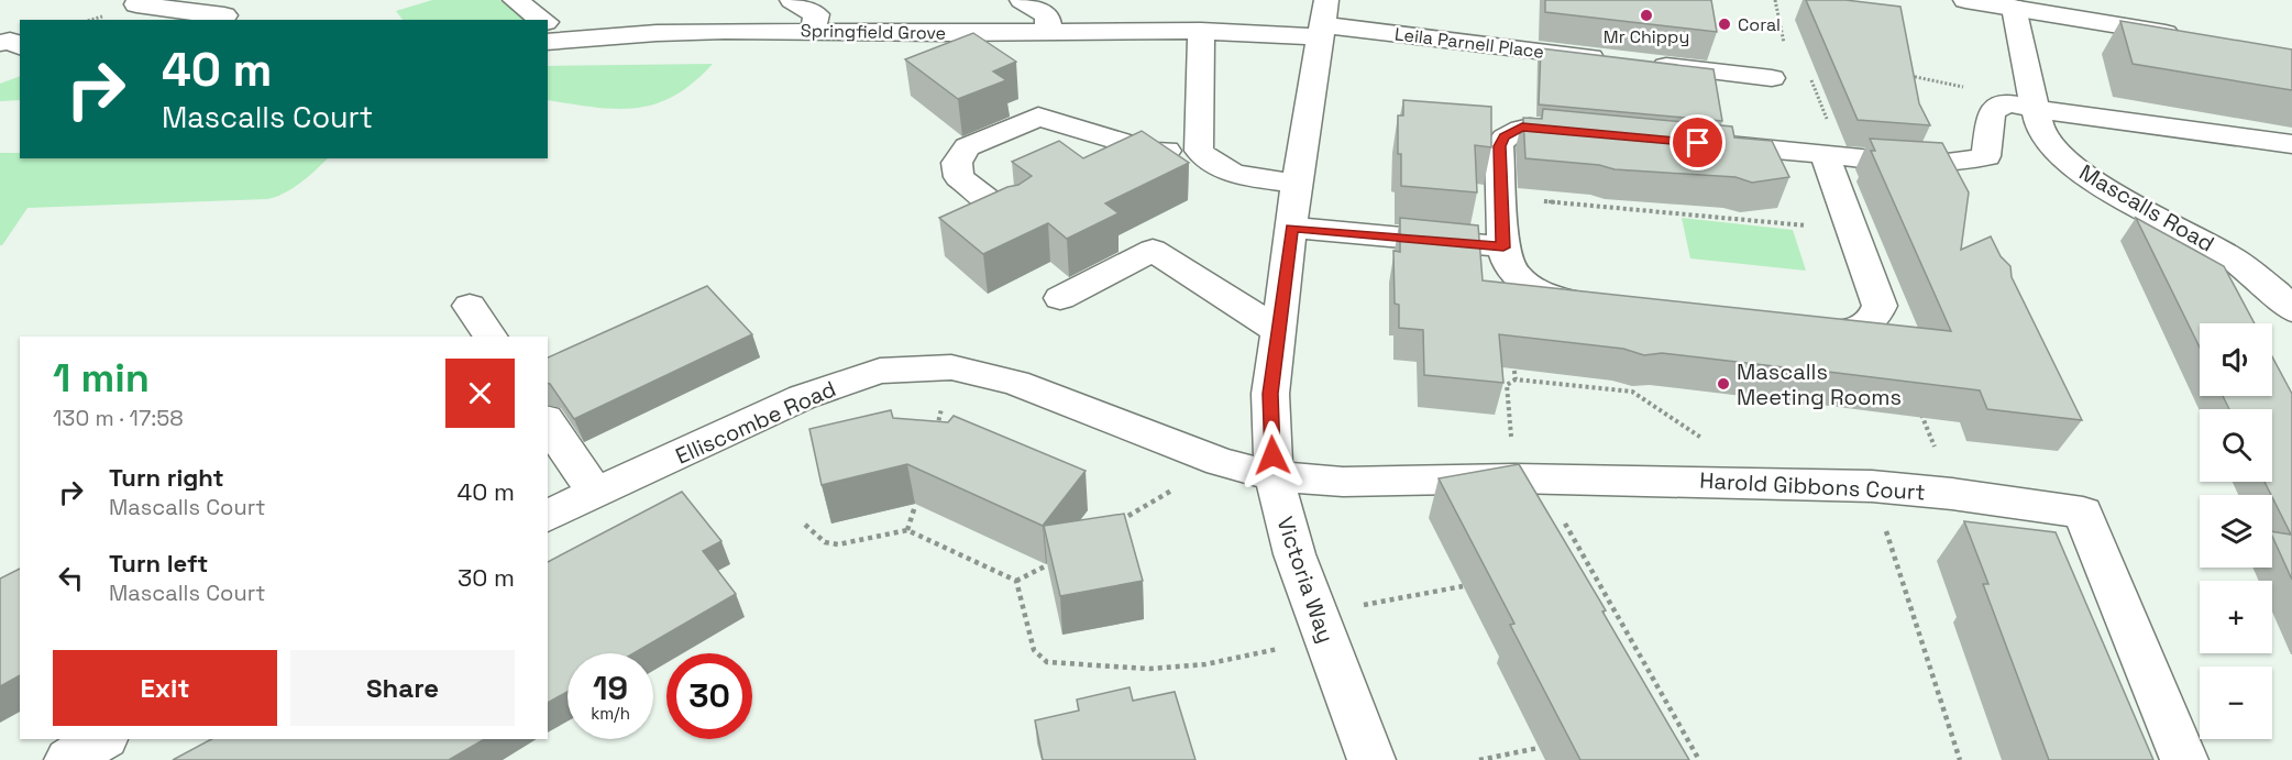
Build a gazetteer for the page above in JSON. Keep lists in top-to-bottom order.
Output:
{
  "streets": {
    "street": [
      "Springfield Grove",
      "Leila Parnell Place",
      "Mascalls Road",
      "Elliscombe Road",
      "Harold Gibbons Court",
      "Victoria Way"
    ]
  },
  "crossings": [
    ["Springfield Grove", "Leila Parnell Place"],
    ["Springfield Grove", "Victoria Way"],
    ["Leila Parnell Place", "Victoria Way"],
    ["Elliscombe Road", "Harold Gibbons Court"],
    ["Elliscombe Road", "Victoria Way"],
    ["Harold Gibbons Court", "Victoria Way"]
  ],
  "places": ["Mr Chippy", "Coral", "Mascalls Meeting Rooms"],
  "page": {
    "turn": ["40 m", "Mascalls Court"],
    "map_buttons": ["+", "−"],
    "heading": ["1 min", "130 m · 17:58"],
    "list": [
      {
        "name": "Turn right",
        "note": "Mascalls Court",
        "value": "40 m"
      },
      {
        "name": "Turn left",
        "note": "Mascalls Court",
        "value": "30 m"
      }
    ],
    "buttons": ["Exit", "Share"],
    "speed": "19 km/h",
    "limit": "30"
  }
}
